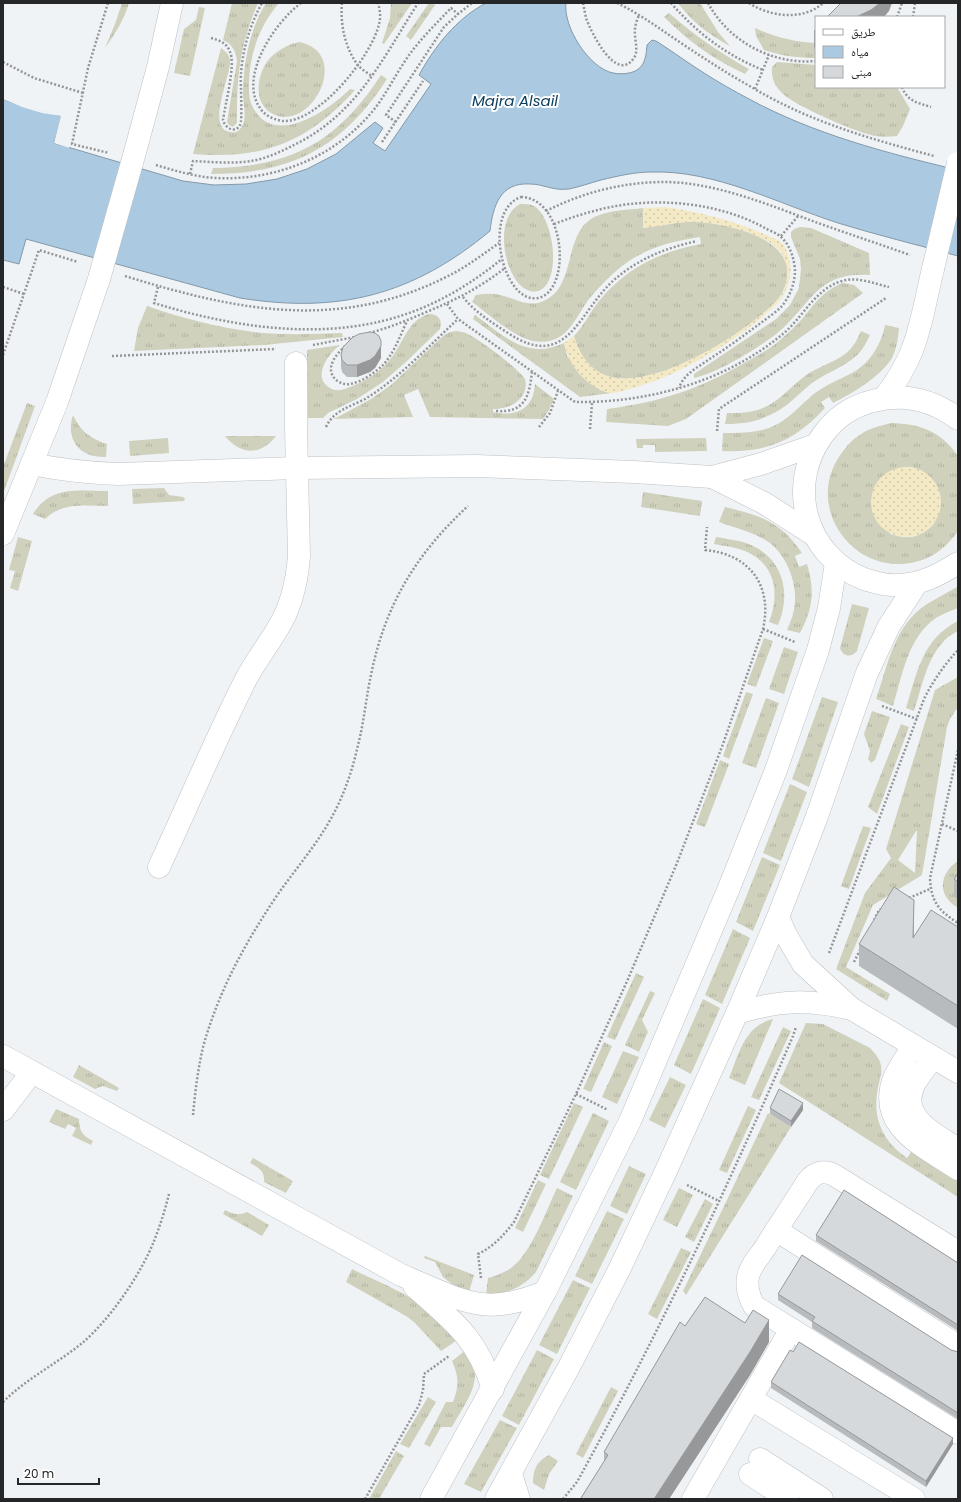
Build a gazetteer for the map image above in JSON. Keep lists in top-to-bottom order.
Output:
{
  "water": ["Majra Alsail"],
  "legend": ["طريق", "مياه", "مبنى"],
  "scale_bar": "20 m"
}
